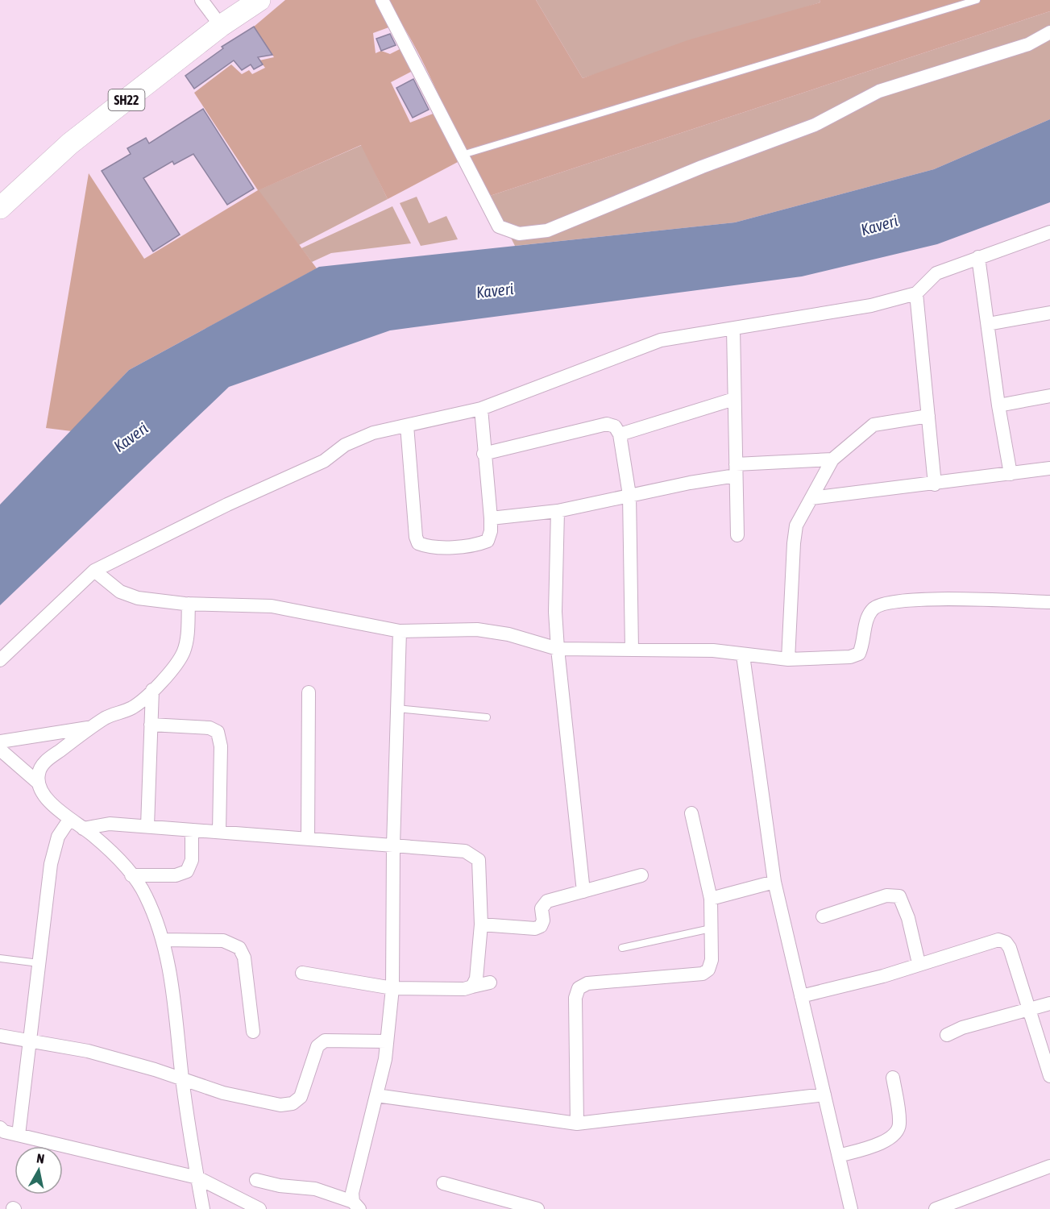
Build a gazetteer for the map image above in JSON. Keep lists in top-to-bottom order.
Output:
{
  "streets": {
    "main road": ["SH22"]
  },
  "water": ["Kaveri"],
  "north": "top"
}
